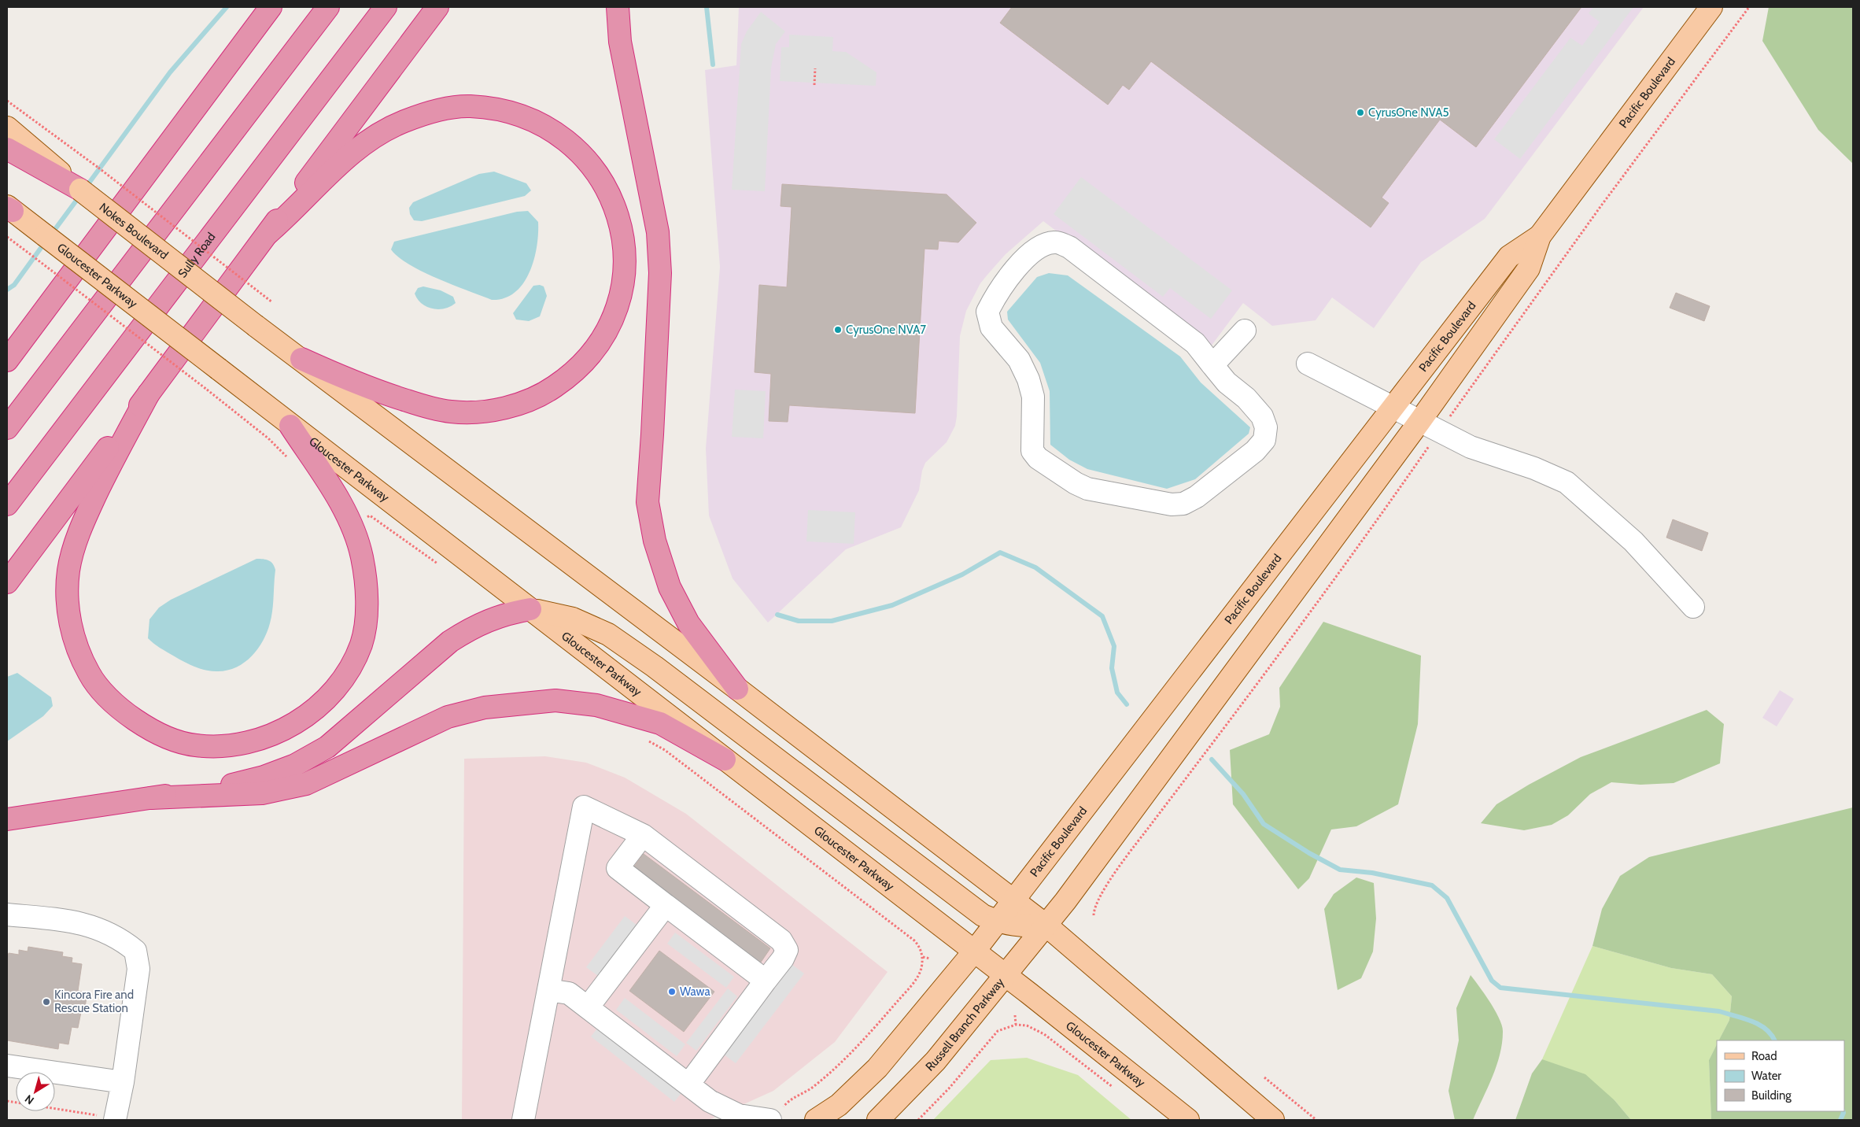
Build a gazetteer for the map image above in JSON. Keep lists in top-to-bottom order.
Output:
{
  "streets": {
    "highway": ["Sully Road"],
    "main road": [
      "Pacific Boulevard",
      "Nokes Boulevard",
      "Gloucester Parkway",
      "Russell Branch Parkway"
    ]
  },
  "crossings": [
    ["Pacific Boulevard", "Gloucester Parkway"],
    ["Pacific Boulevard", "Russell Branch Parkway"],
    ["Gloucester Parkway", "Russell Branch Parkway"]
  ],
  "places": [
    "CyrusOne NVA5",
    "CyrusOne NVA7",
    "Wawa",
    "Kincora Fire and Rescue Station"
  ],
  "legend": ["Road", "Water", "Building"],
  "north": "bottom left"
}
